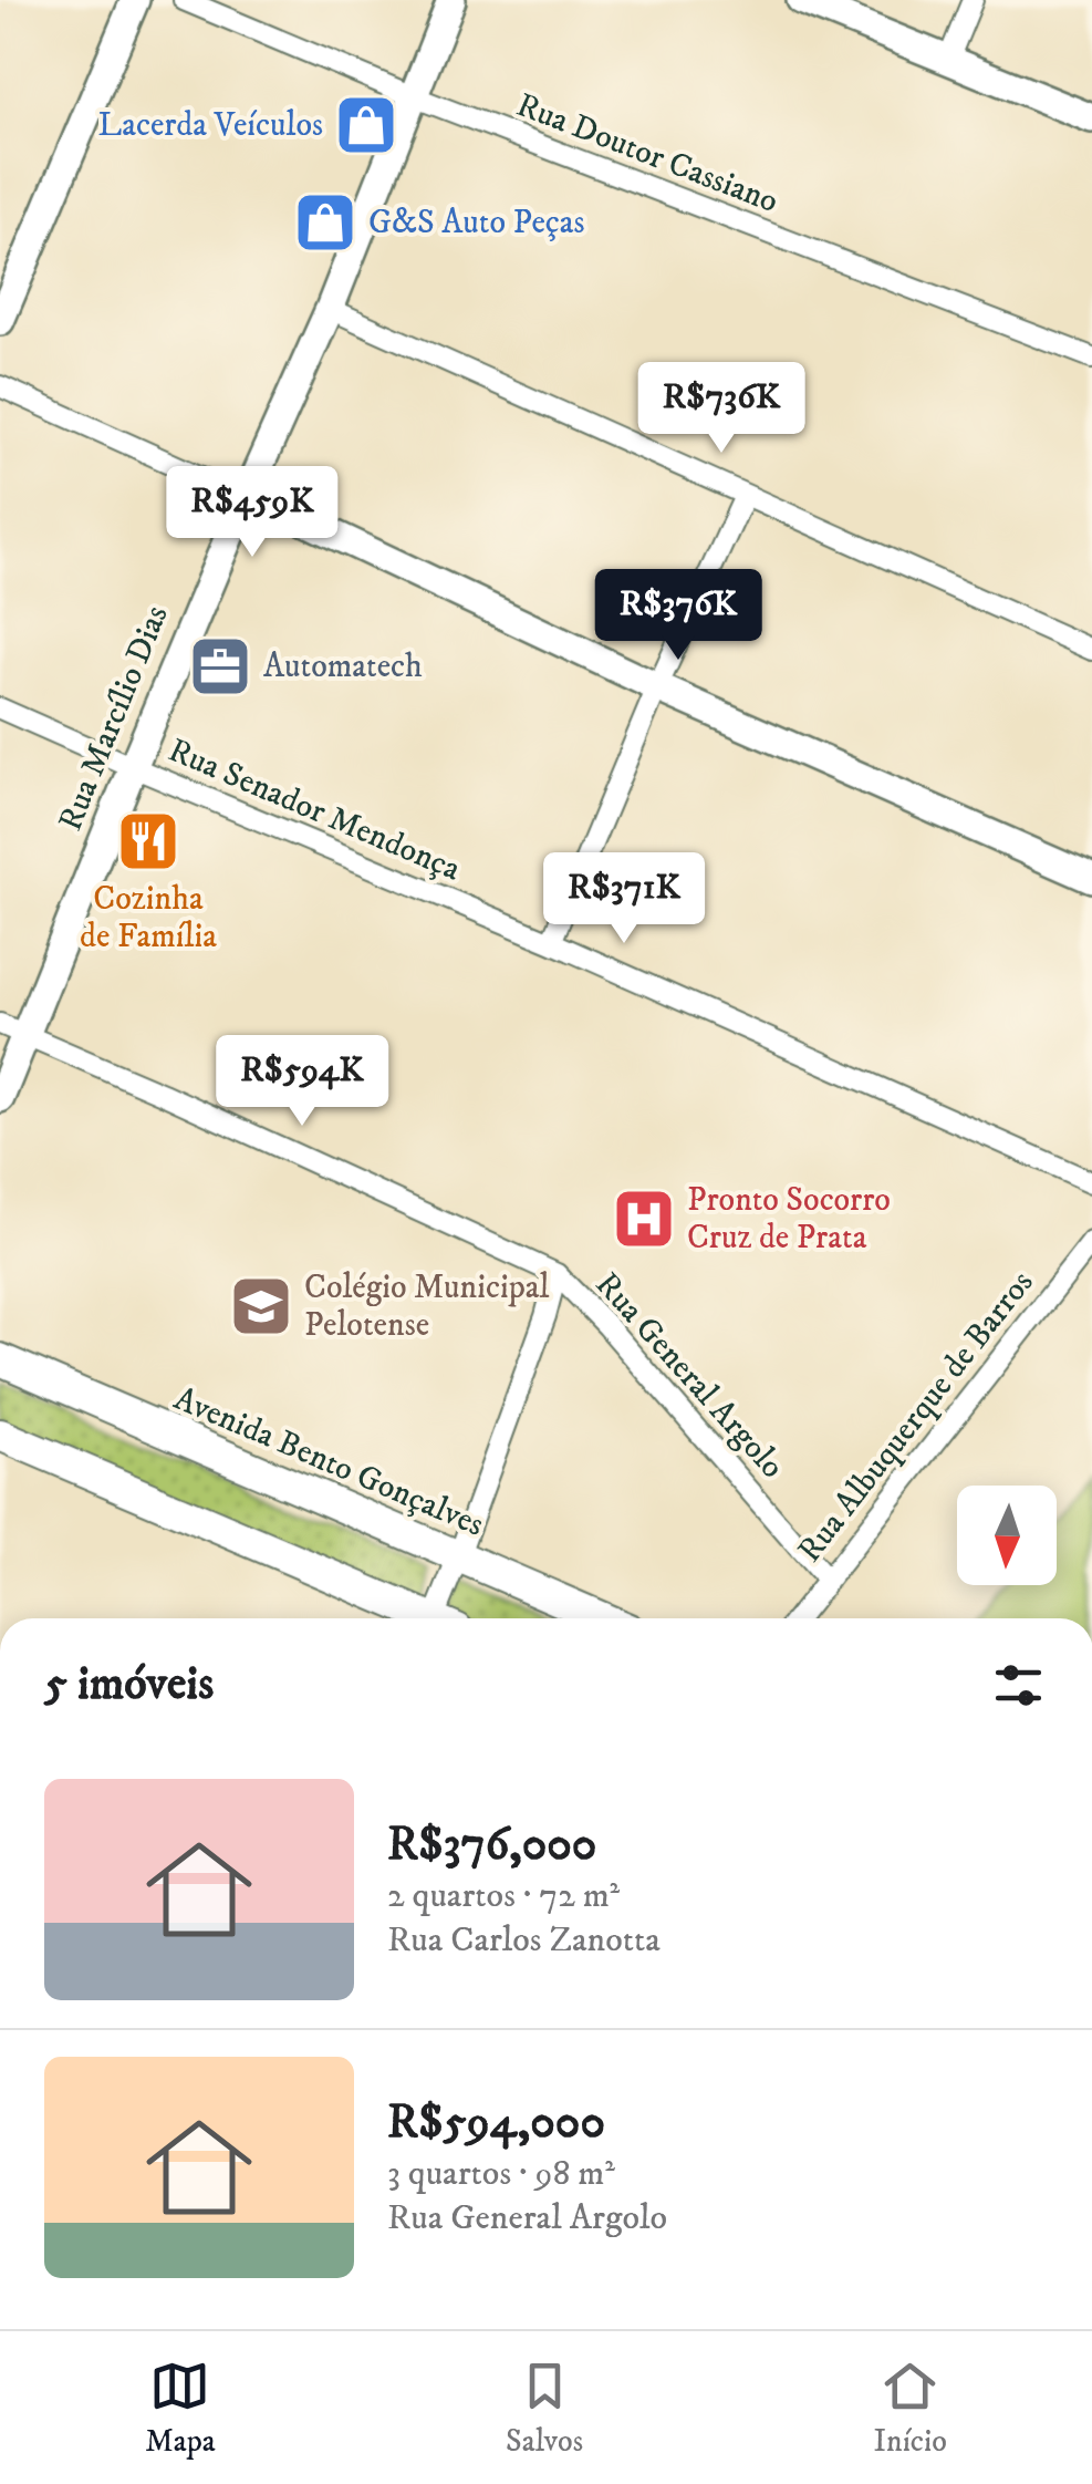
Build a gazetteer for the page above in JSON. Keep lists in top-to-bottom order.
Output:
{
  "streets": {
    "main road": ["Avenida Bento Gonçalves"],
    "street": [
      "Rua Doutor Cassiano",
      "Rua Marcílio Dias",
      "Rua Senador Mendonça",
      "Rua General Argolo",
      "Rua Albuquerque de Barros"
    ]
  },
  "crossings": [
    ["Rua Doutor Cassiano", "Rua Marcílio Dias"],
    ["Rua Marcílio Dias", "Rua Senador Mendonça"],
    ["Rua Marcílio Dias", "Rua General Argolo"],
    ["Rua General Argolo", "Rua Albuquerque de Barros"]
  ],
  "places": {
    "shop": ["Lacerda Veículos", "G&S Auto Peças"],
    "office": ["Automatech"],
    "restaurant": ["Cozinha de Família"],
    "hospital": ["Pronto Socorro Cruz de Prata"],
    "school or university": ["Colégio Municipal Pelotense"]
  },
  "north": "bottom",
  "page": {
    "price": [
      "R$736K",
      "R$459K",
      "R$376K",
      "R$371K",
      "R$594K"
    ],
    "heading": "5 imóveis",
    "list": [
      {
        "name": "R$376,000",
        "note": "2 quartos · 72 m² · Rua Carlos Zanotta"
      },
      {
        "name": "R$594,000",
        "note": "3 quartos · 98 m² · Rua General Argolo"
      }
    ],
    "tabs": ["Mapa", "Salvos", "Início"]
  }
}
